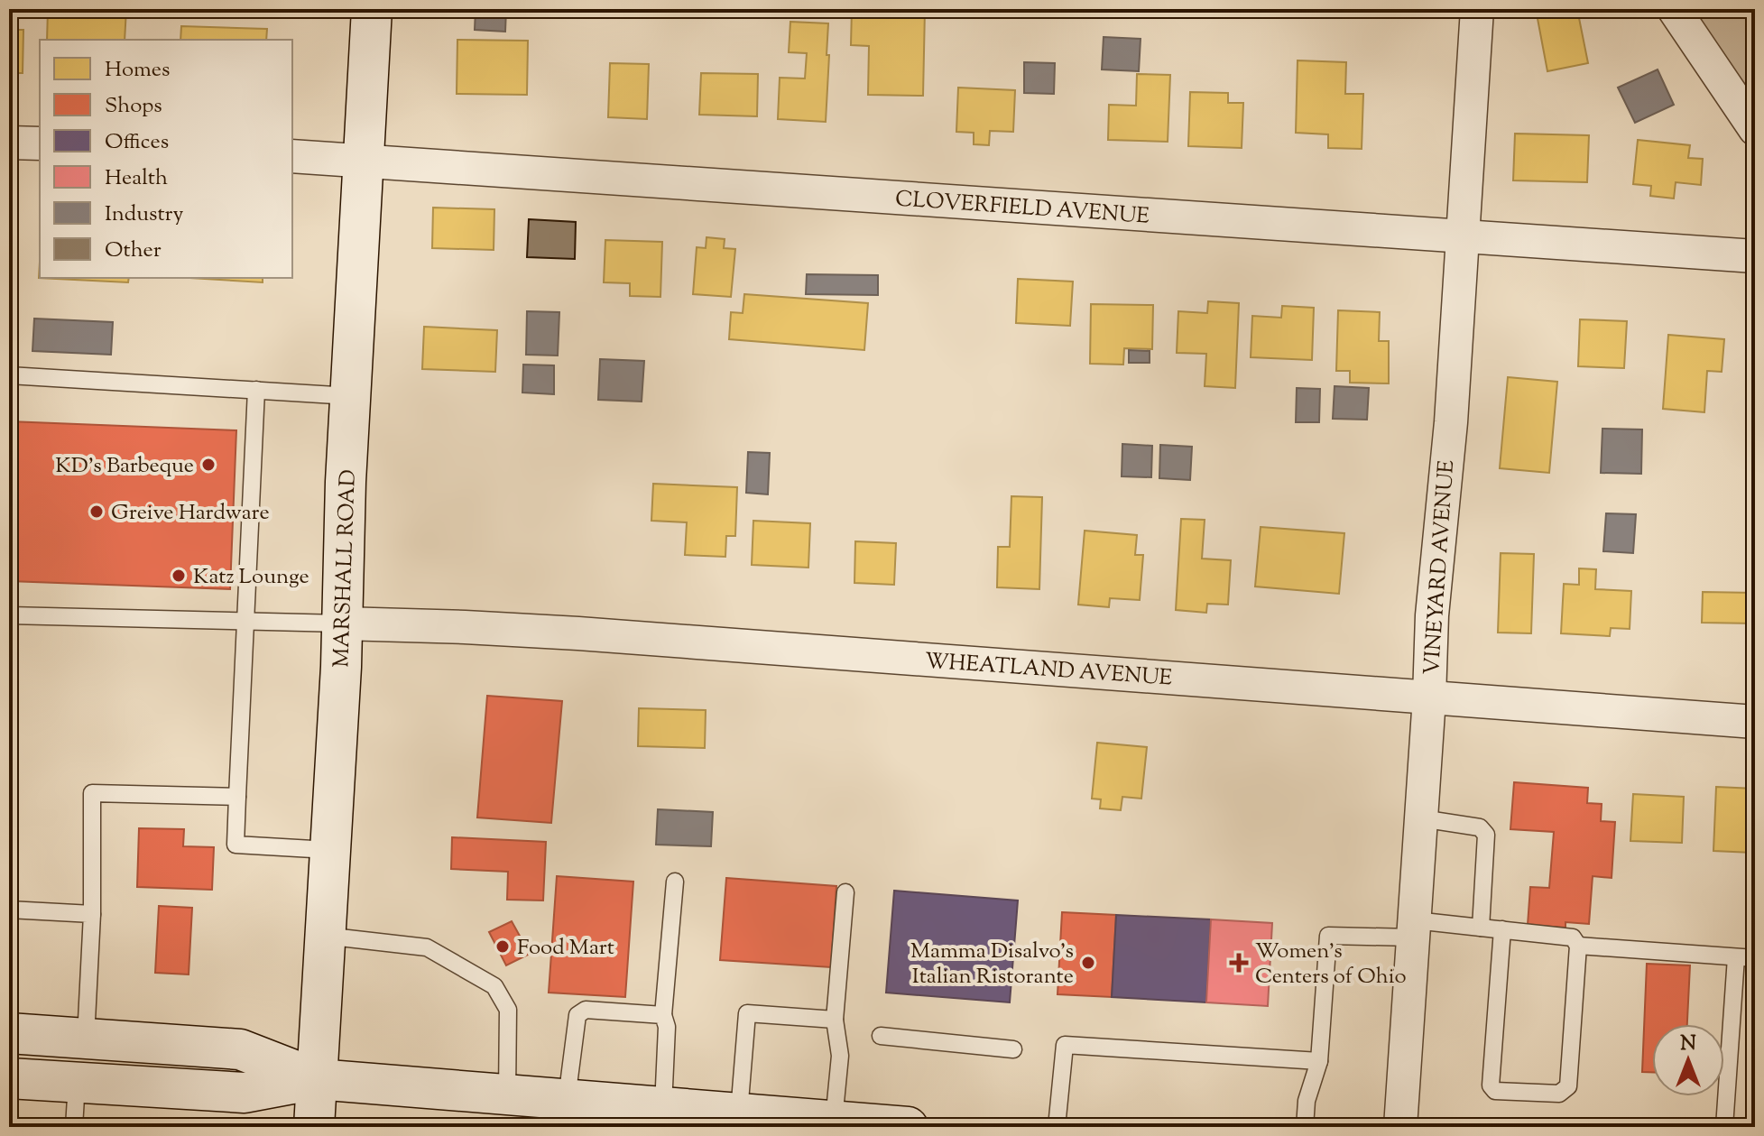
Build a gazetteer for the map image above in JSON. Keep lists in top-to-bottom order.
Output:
{
  "streets": {
    "main road": ["MARSHALL ROAD"],
    "street": ["CLOVERFIELD AVENUE", "VINEYARD AVENUE", "WHEATLAND AVENUE"]
  },
  "crossings": [
    ["CLOVERFIELD AVENUE", "VINEYARD AVENUE"],
    ["CLOVERFIELD AVENUE", "MARSHALL ROAD"],
    ["VINEYARD AVENUE", "WHEATLAND AVENUE"],
    ["MARSHALL ROAD", "WHEATLAND AVENUE"]
  ],
  "places": {
    "other": [
      "KD's Barbeque",
      "Greive Hardware",
      "Katz Lounge",
      "Food Mart",
      "Mamma Disalvo's Italian Ristorante"
    ],
    "health": ["Women's Centers of Ohio"]
  },
  "legend": [
    "Homes",
    "Shops",
    "Offices",
    "Health",
    "Industry",
    "Other"
  ],
  "north": "top"
}
